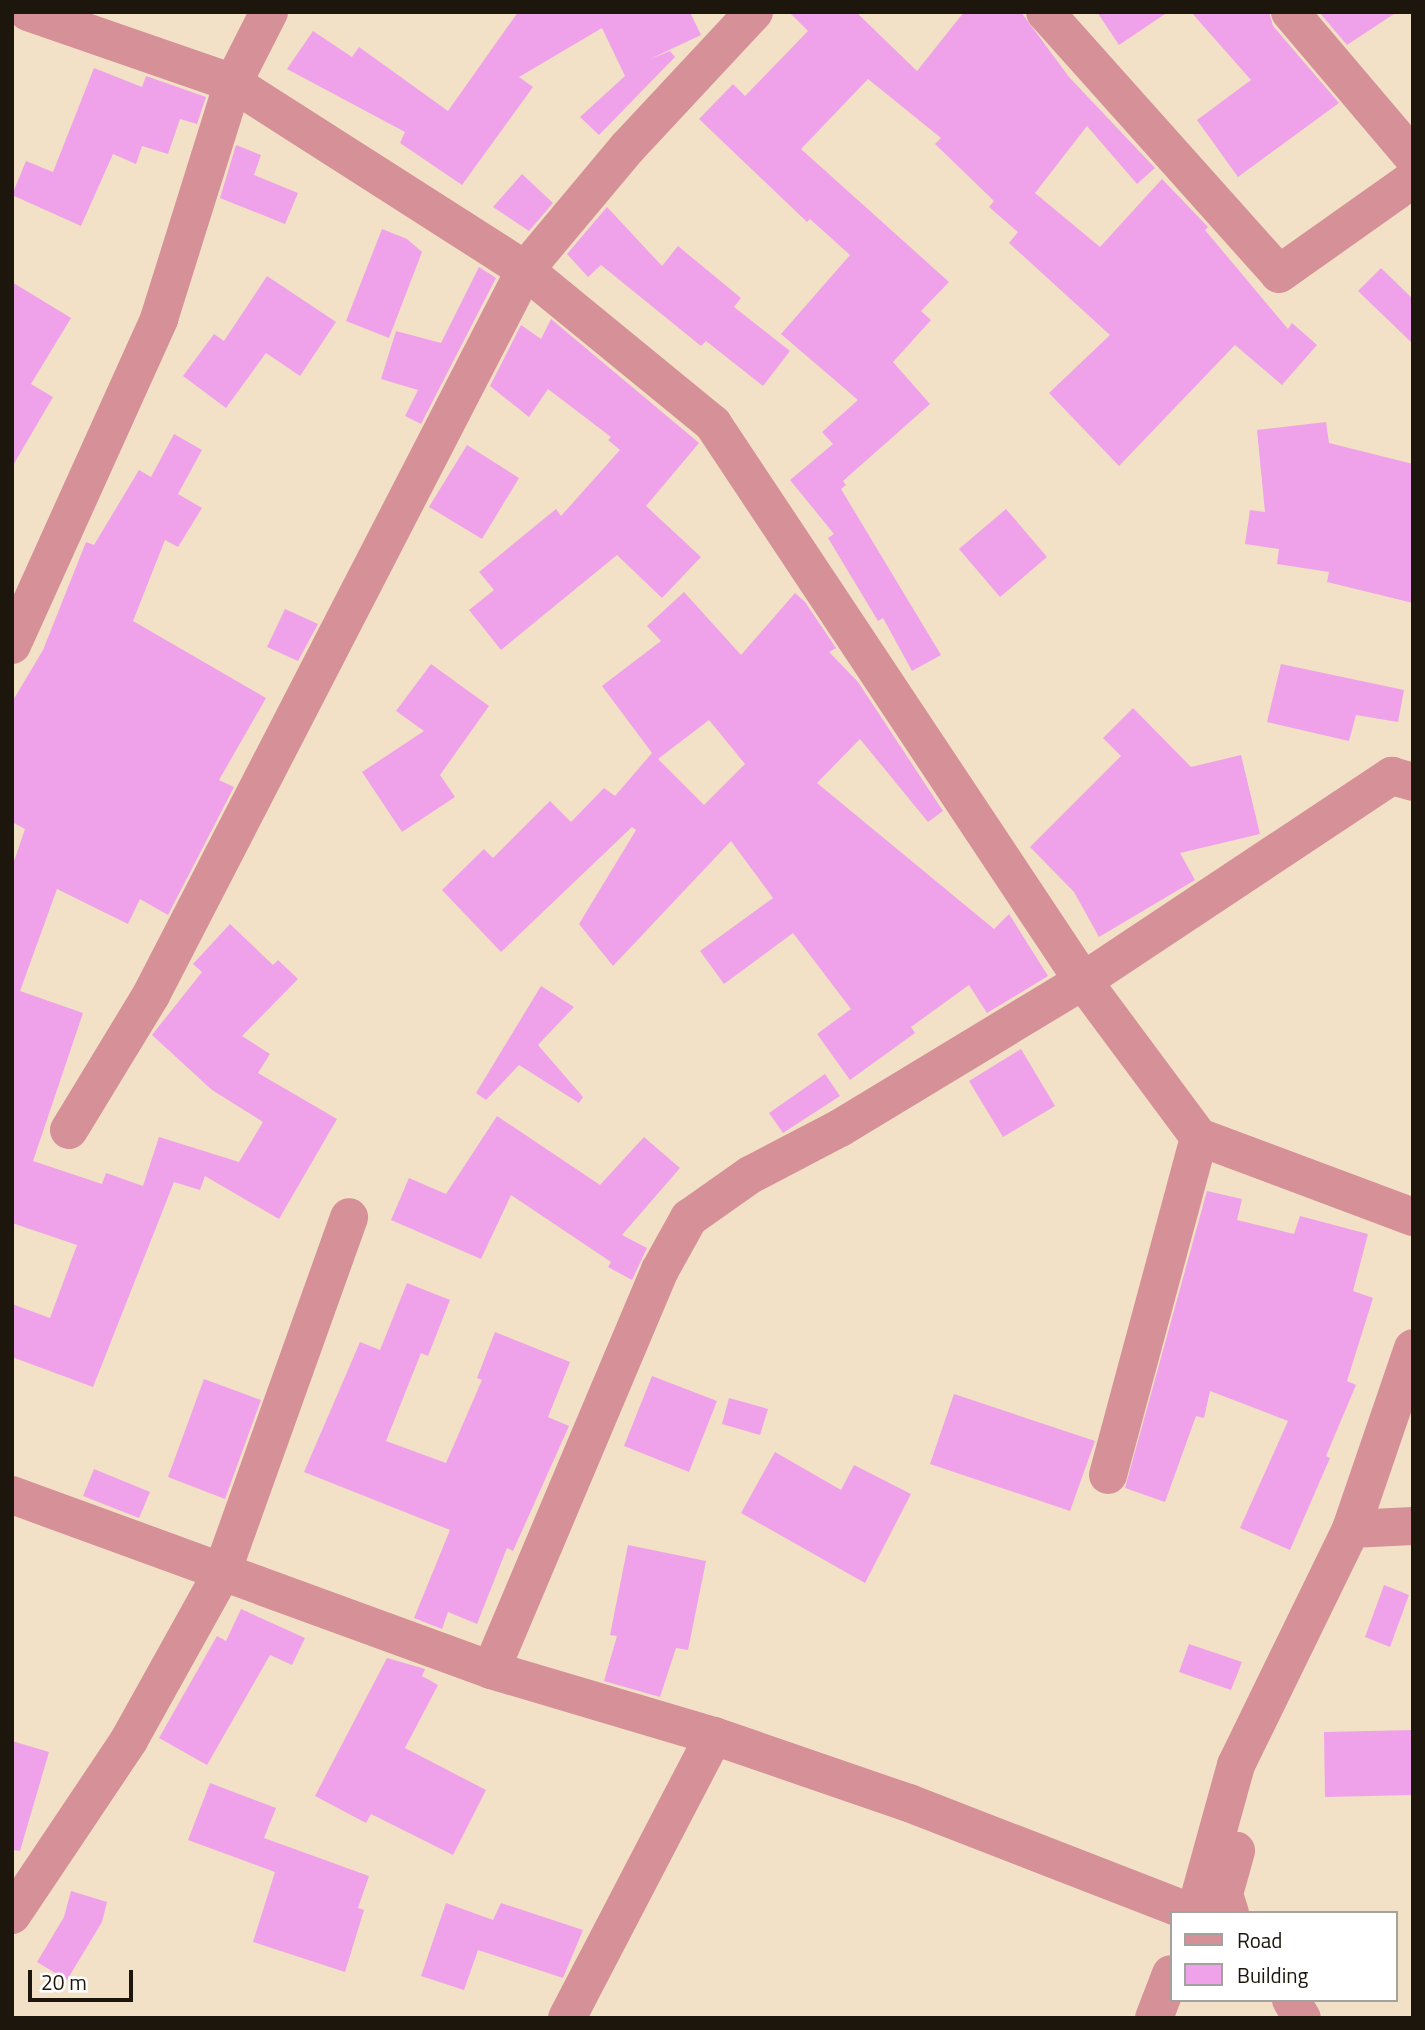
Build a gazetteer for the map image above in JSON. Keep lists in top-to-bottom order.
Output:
{
  "legend": ["Road", "Building"],
  "scale_bar": "20 m"
}
